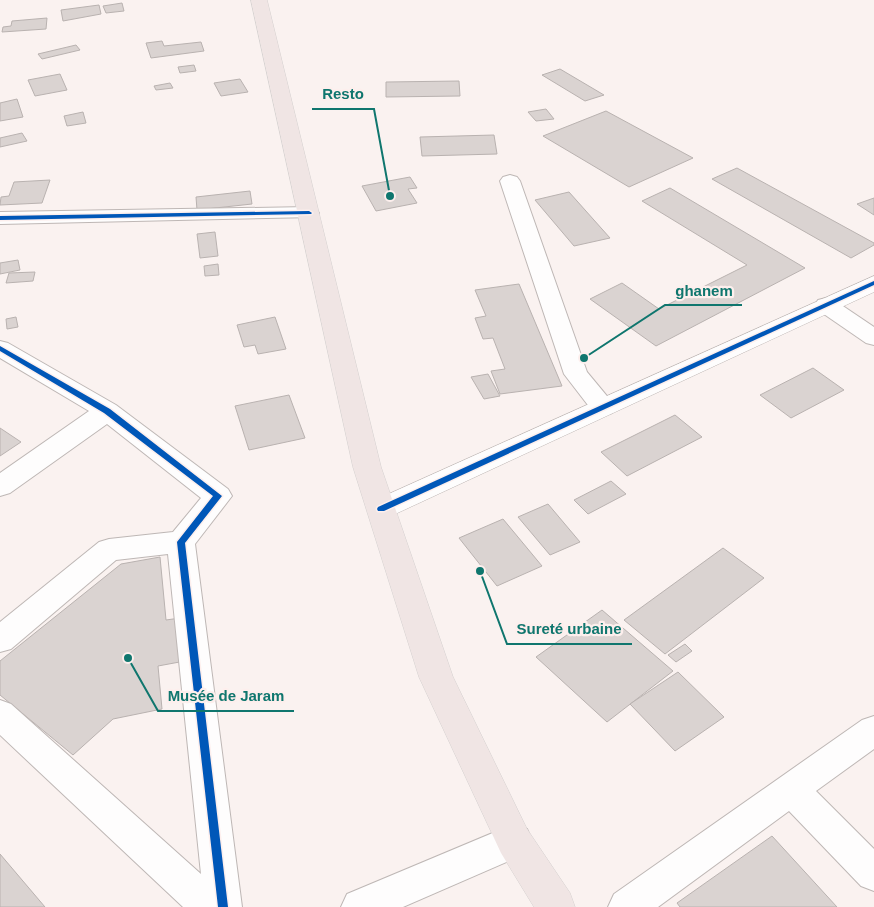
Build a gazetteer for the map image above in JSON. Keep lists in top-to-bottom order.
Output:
{
  "places": [
    "Resto",
    "ghanem",
    "Sureté urbaine",
    "Musée de Jaram"
  ]
}
